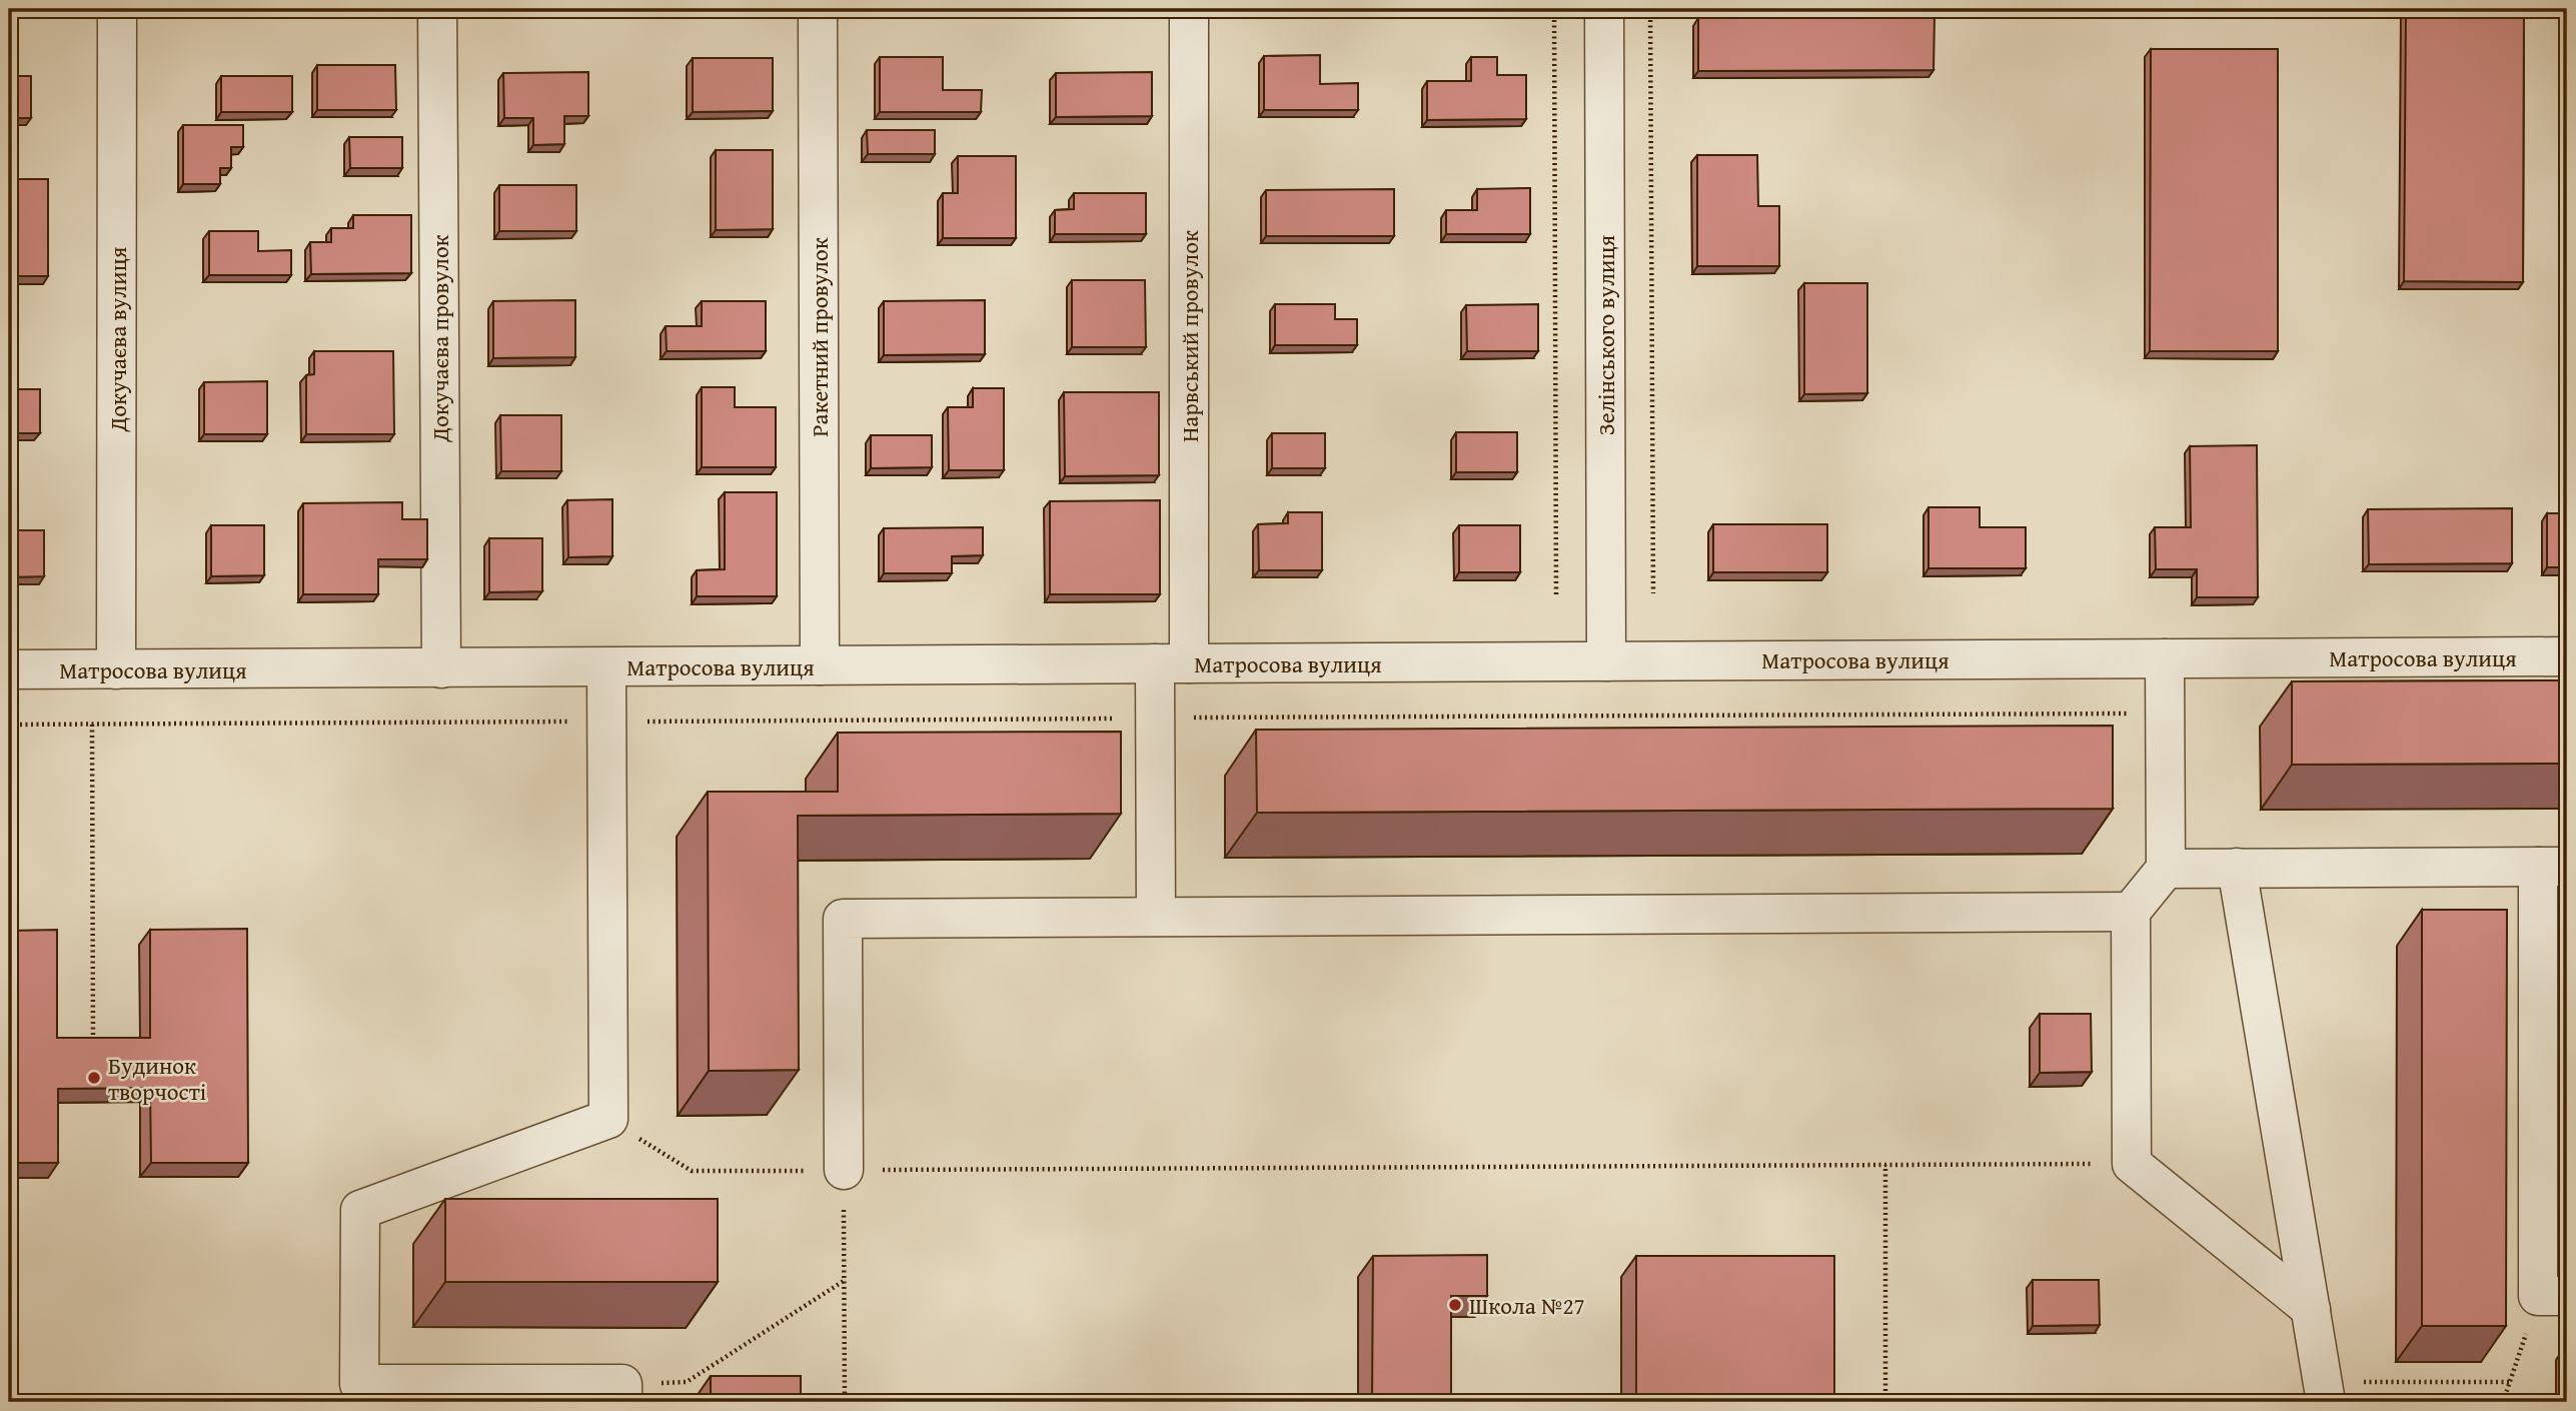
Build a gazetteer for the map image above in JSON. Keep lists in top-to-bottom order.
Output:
{
  "streets": {
    "street": [
      "Зелінського вулиця",
      "Нарвський провулок",
      "Ракетний провулок",
      "Докучаєва провулок",
      "Докучаєва вулиця",
      "Матросова вулиця"
    ]
  },
  "crossings": [
    ["Зелінського вулиця", "Матросова вулиця"],
    ["Нарвський провулок", "Матросова вулиця"],
    ["Ракетний провулок", "Матросова вулиця"],
    ["Докучаєва провулок", "Матросова вулиця"],
    ["Докучаєва вулиця", "Матросова вулиця"]
  ],
  "places": ["Будинок творчості", "Школа №27"]
}
